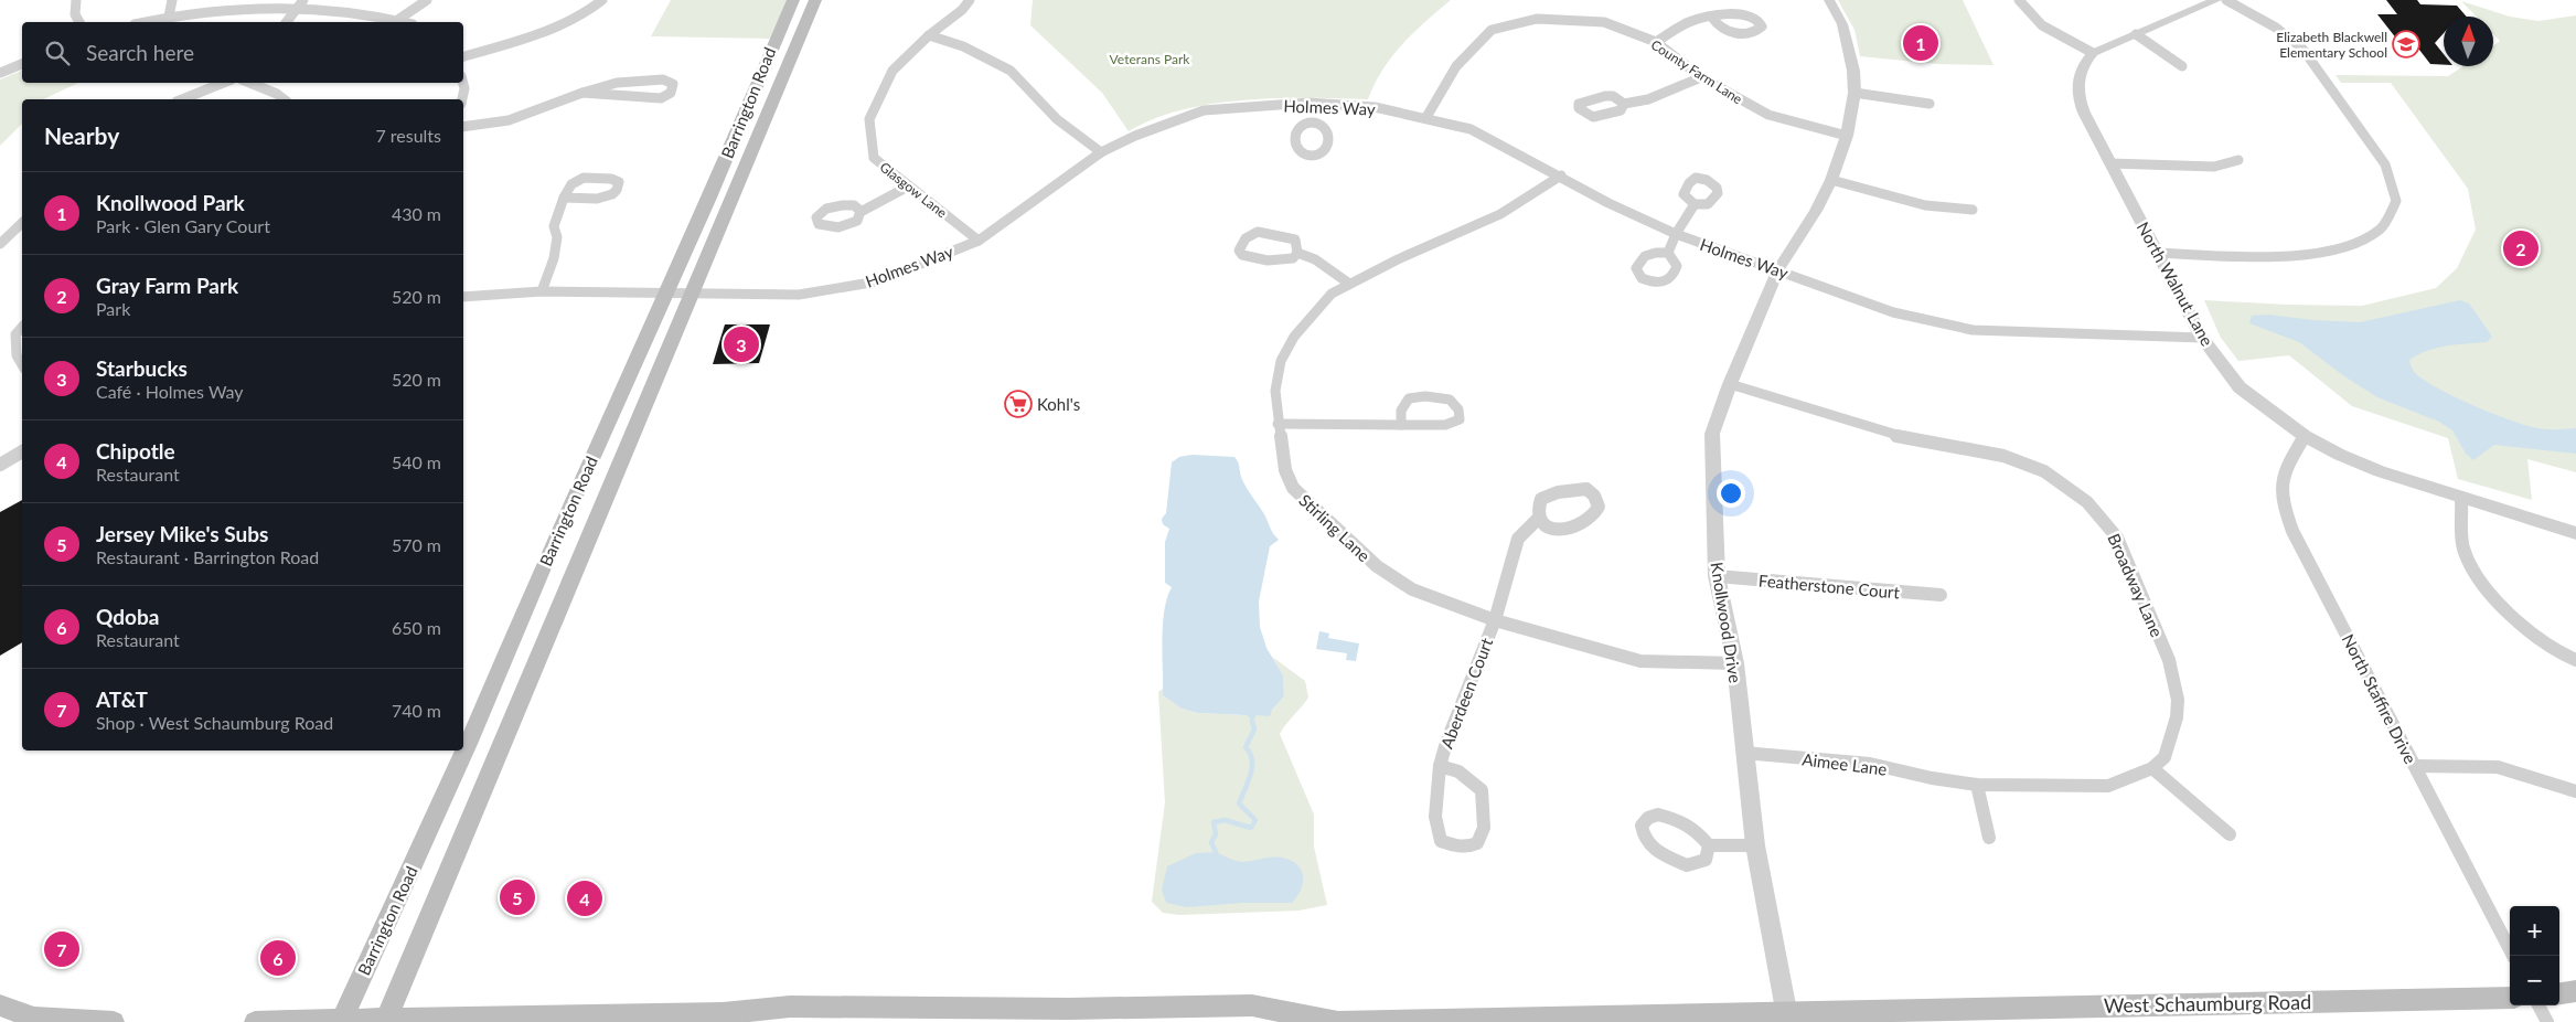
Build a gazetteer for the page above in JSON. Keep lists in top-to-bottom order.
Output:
{
  "streets": {
    "main road": ["Barrington Road", "West Schaumburg Road"],
    "street": [
      "County Farm Lane",
      "Holmes Way",
      "Glasgow Lane",
      "North Walnut Lane",
      "Stirling Lane",
      "Broadway Lane",
      "Featherstone Court",
      "Knollwood Drive",
      "Aberdeen Court",
      "North Staffire Drive",
      "Aimee Lane"
    ]
  },
  "crossings": [
    ["County Farm Lane", "Holmes Way"],
    ["County Farm Lane", "Knollwood Drive"],
    ["Barrington Road", "Holmes Way"],
    ["Barrington Road", "West Schaumburg Road"],
    ["Holmes Way", "Glasgow Lane"],
    ["Holmes Way", "North Walnut Lane"],
    ["Holmes Way", "Stirling Lane"],
    ["Holmes Way", "Knollwood Drive"],
    ["North Walnut Lane", "North Staffire Drive"],
    ["Stirling Lane", "Knollwood Drive"],
    ["Stirling Lane", "Aberdeen Court"],
    ["Broadway Lane", "Knollwood Drive"],
    ["Featherstone Court", "Knollwood Drive"],
    ["Knollwood Drive", "Aimee Lane"],
    ["Knollwood Drive", "West Schaumburg Road"]
  ],
  "parks": ["Veterans Park"],
  "places": {
    "school or university": ["Elizabeth Blackwell Elementary School"],
    "supermarket": ["Kohl's"]
  },
  "north": "top",
  "page": {
    "search": "Search here",
    "pins": [
      "1",
      "2",
      "3",
      "5",
      "4",
      "7",
      "6"
    ],
    "heading": ["Nearby", "7 results"],
    "list": [
      {
        "mark": "1",
        "name": "Knollwood Park",
        "note": "Park · Glen Gary Court",
        "value": "430 m"
      },
      {
        "mark": "2",
        "name": "Gray Farm Park",
        "note": "Park",
        "value": "520 m"
      },
      {
        "mark": "3",
        "name": "Starbucks",
        "note": "Café · Holmes Way",
        "value": "520 m"
      },
      {
        "mark": "4",
        "name": "Chipotle",
        "note": "Restaurant",
        "value": "540 m"
      },
      {
        "mark": "5",
        "name": "Jersey Mike's Subs",
        "note": "Restaurant · Barrington Road",
        "value": "570 m"
      },
      {
        "mark": "6",
        "name": "Qdoba",
        "note": "Restaurant",
        "value": "650 m"
      },
      {
        "mark": "7",
        "name": "AT&T",
        "note": "Shop · West Schaumburg Road",
        "value": "740 m"
      }
    ],
    "map_buttons": ["+", "−"]
  }
}
